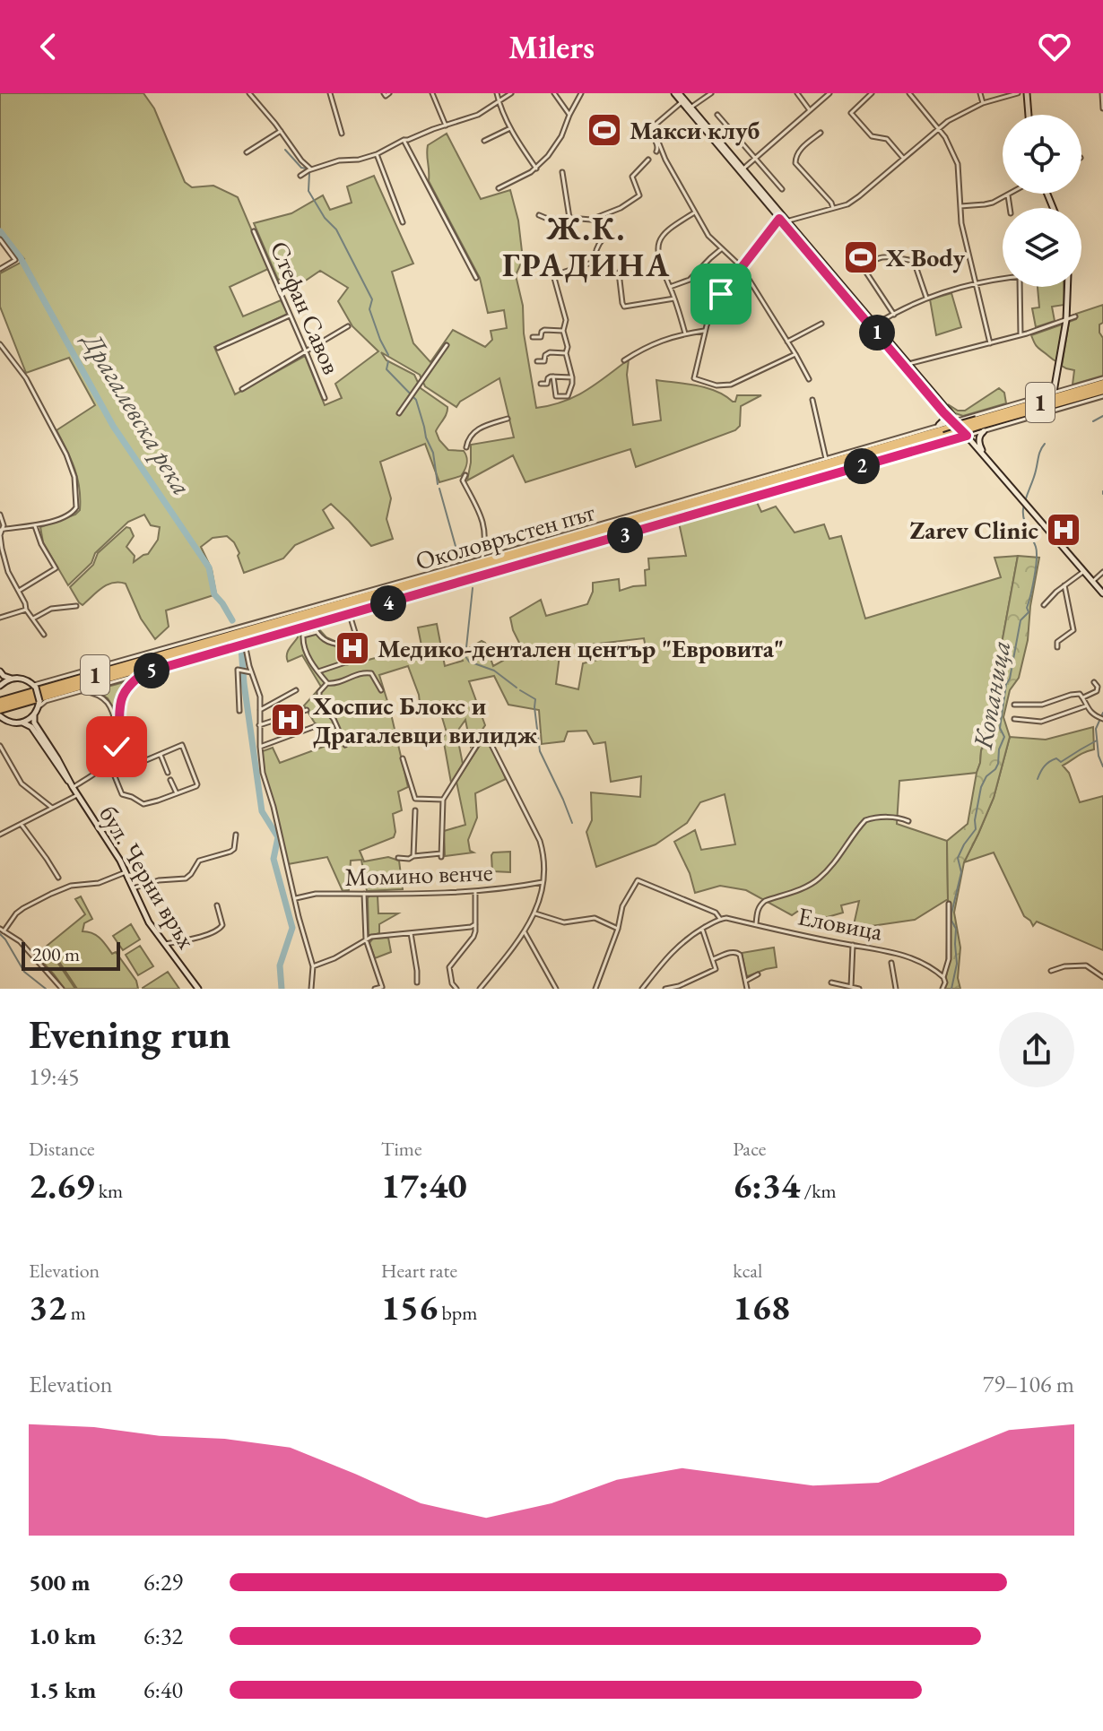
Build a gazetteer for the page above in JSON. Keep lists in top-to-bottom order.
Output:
{
  "streets": {
    "highway": ["1", "Околовръстен път"],
    "main road": ["бул. Черни връх"],
    "street": ["Стефан Савов", "Момино венче", "Еловица"]
  },
  "districts": ["Ж.К. ГРАДИНА"],
  "water": ["Драгалевска река", "Копаница"],
  "places": {
    "sports": ["Макси клуб", "X Body"],
    "hospital": ["Zarev Clinic", "Медико-дентален център \"Евровита\"", "Хоспис Блокс и Драгалевци вилидж"]
  },
  "scale_bar": "200 m",
  "page": {
    "header": "Milers",
    "pins": [
      "1",
      "2",
      "3",
      "4",
      "5"
    ],
    "scale": "200 m",
    "heading": ["Evening run", "19:45"],
    "stats": [
      ["Distance", "2.69 km"],
      ["Time", "17:40"],
      ["Pace", "6:34 /km"],
      ["Elevation", "32 m"],
      ["Heart rate", "156 bpm"],
      ["kcal", "168"]
    ],
    "chart": ["Elevation", "79–106 m"],
    "list": [
      {
        "name": "500 m",
        "note": "6:29"
      },
      {
        "name": "1.0 km",
        "note": "6:32"
      },
      {
        "name": "1.5 km",
        "note": "6:40"
      }
    ]
  }
}
